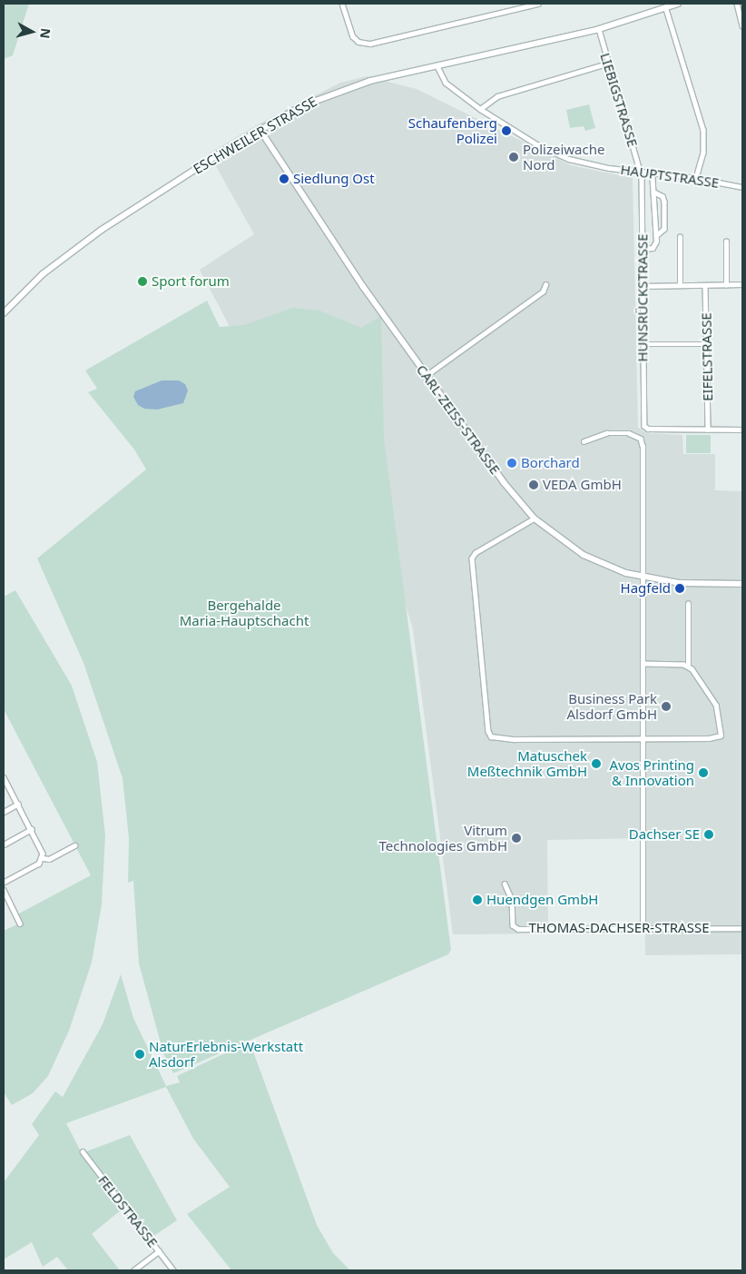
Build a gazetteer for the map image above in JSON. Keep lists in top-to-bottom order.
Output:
{
  "streets": {
    "street": [
      "LIEBIGSTRASSE",
      "ESCHWEILER STRASSE",
      "HAUPTSTRASSE",
      "HUNSRÜCKSTRASSE",
      "EIFELSTRASSE",
      "CARL-ZEISS-STRASSE",
      "THOMAS-DACHSER-STRASSE",
      "FELDSTRASSE"
    ]
  },
  "crossings": [
    ["LIEBIGSTRASSE", "ESCHWEILER STRASSE"],
    ["LIEBIGSTRASSE", "HAUPTSTRASSE"],
    ["LIEBIGSTRASSE", "HUNSRÜCKSTRASSE"],
    ["ESCHWEILER STRASSE", "HAUPTSTRASSE"],
    ["ESCHWEILER STRASSE", "CARL-ZEISS-STRASSE"],
    ["HAUPTSTRASSE", "HUNSRÜCKSTRASSE"],
    ["HUNSRÜCKSTRASSE", "EIFELSTRASSE"]
  ],
  "parks": ["Bergehalde Maria-Hauptschacht"],
  "places": [
    "Schaufenberg Polizei",
    "Polizeiwache Nord",
    "Siedlung Ost",
    "Sport forum",
    "Borchard",
    "VEDA GmbH",
    "Hagfeld",
    "Business Park Alsdorf GmbH",
    "Matuschek Meßtechnik GmbH",
    "Avos Printing & Innovation",
    "Dachser SE",
    "Vitrum Technologies GmbH",
    "Huendgen GmbH",
    "NaturErlebnis-Werkstatt Alsdorf"
  ],
  "north": "right"
}
